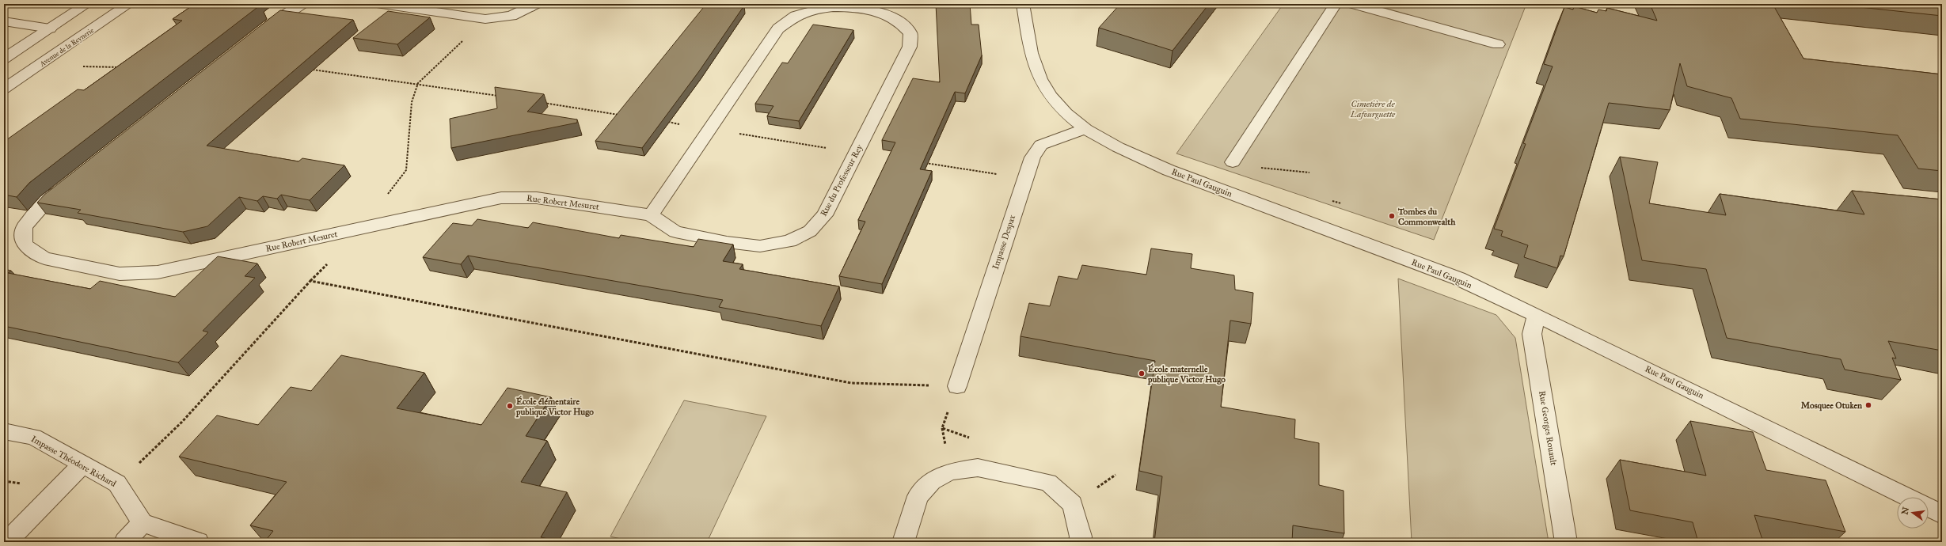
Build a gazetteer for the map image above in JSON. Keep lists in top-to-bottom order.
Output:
{
  "streets": {
    "street": [
      "Avenue de la Reynerie",
      "Rue du Professeur Rey",
      "Rue Paul Gauguin",
      "Rue Robert Mesuret",
      "Impasse Despax",
      "Rue Georges Rouault",
      "Impasse Théodore Richard"
    ]
  },
  "crossings": [
    ["Rue du Professeur Rey", "Rue Robert Mesuret"],
    ["Rue Paul Gauguin", "Impasse Despax"],
    ["Rue Paul Gauguin", "Rue Georges Rouault"]
  ],
  "parks": ["Cimetière de Lafourguette"],
  "places": [
    "Tombes du Commonwealth",
    "École maternelle publique Victor Hugo",
    "Mosquee Otuken",
    "École élémentaire publique Victor Hugo"
  ],
  "north": "left"
}
